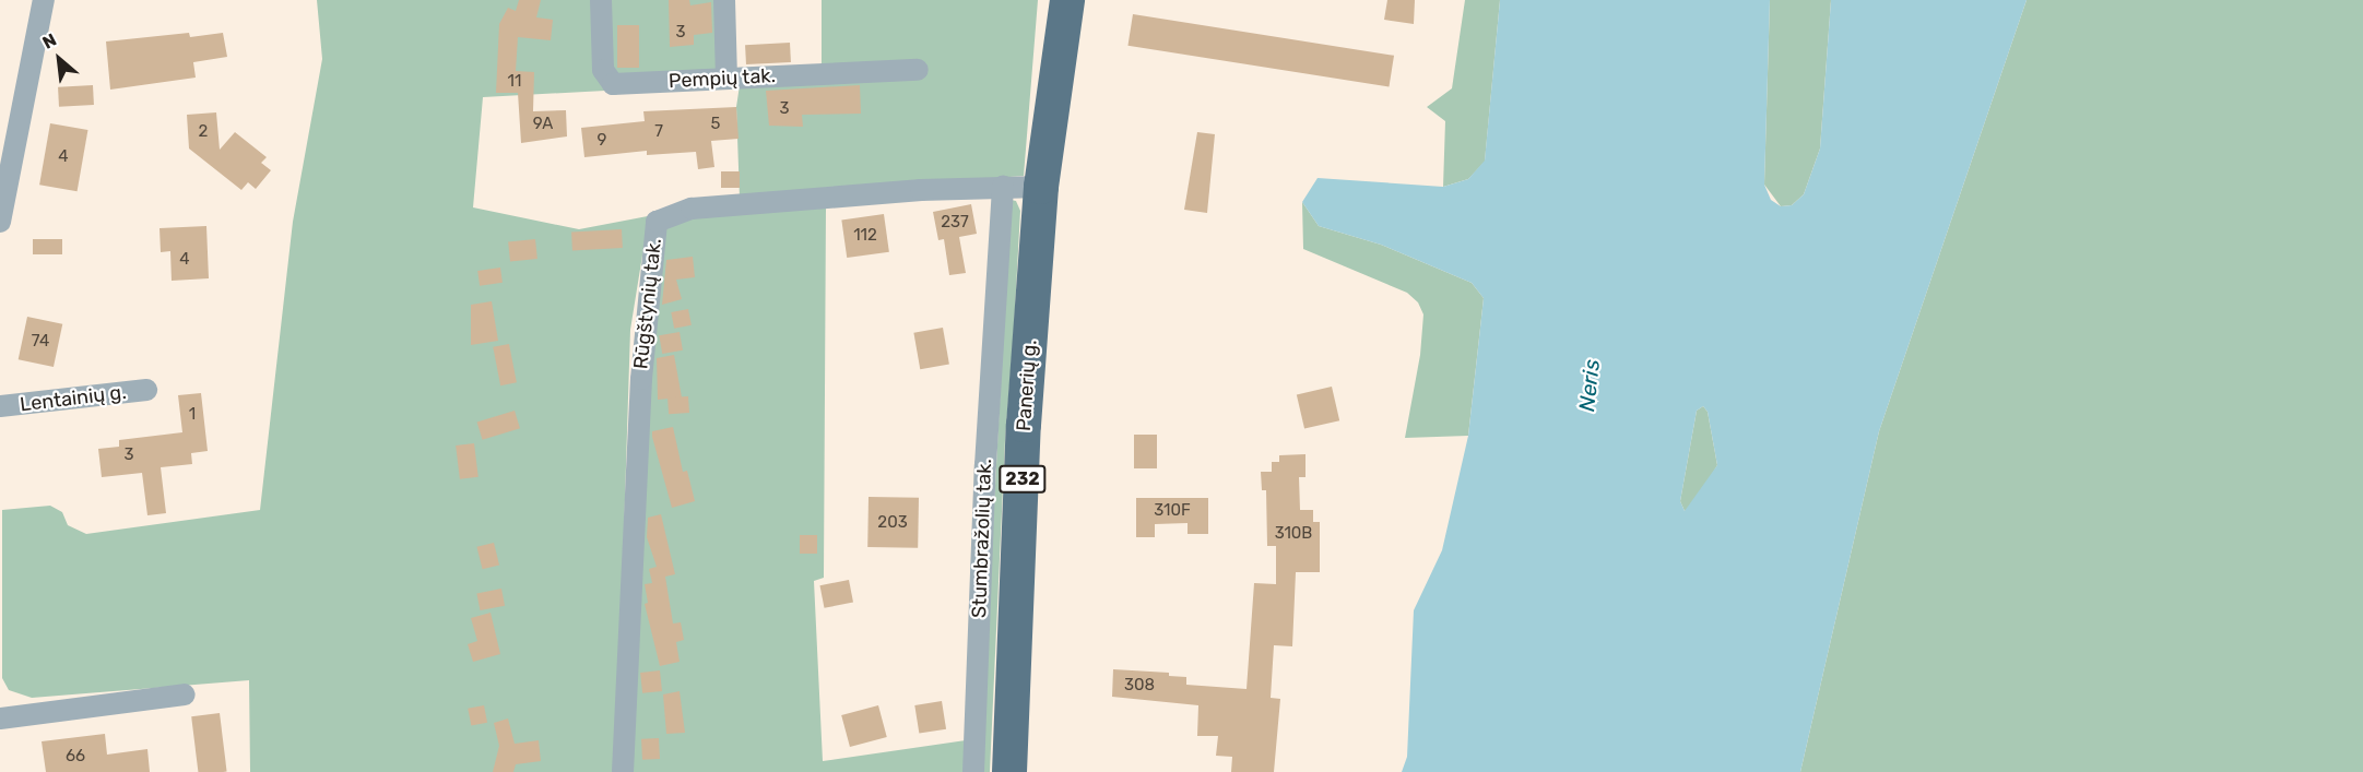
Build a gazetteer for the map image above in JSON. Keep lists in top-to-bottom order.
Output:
{
  "streets": {
    "main road": ["Panerių g.", "232"],
    "street": [
      "Pempių tak.",
      "Rūgštynių tak.",
      "Lentainių g.",
      "Stumbražolių tak."
    ]
  },
  "crossings": [
    ["Rūgštynių tak.", "Panerių g."],
    ["Rūgštynių tak.", "Stumbražolių tak."]
  ],
  "water": ["Neris"],
  "house_numbers": [
    "3",
    "11",
    "3",
    "9A",
    "5",
    "2",
    "7",
    "9",
    "4",
    "237",
    "112",
    "4",
    "74",
    "1",
    "3",
    "310F",
    "203",
    "310B",
    "308",
    "66"
  ],
  "north": "top left"
}
